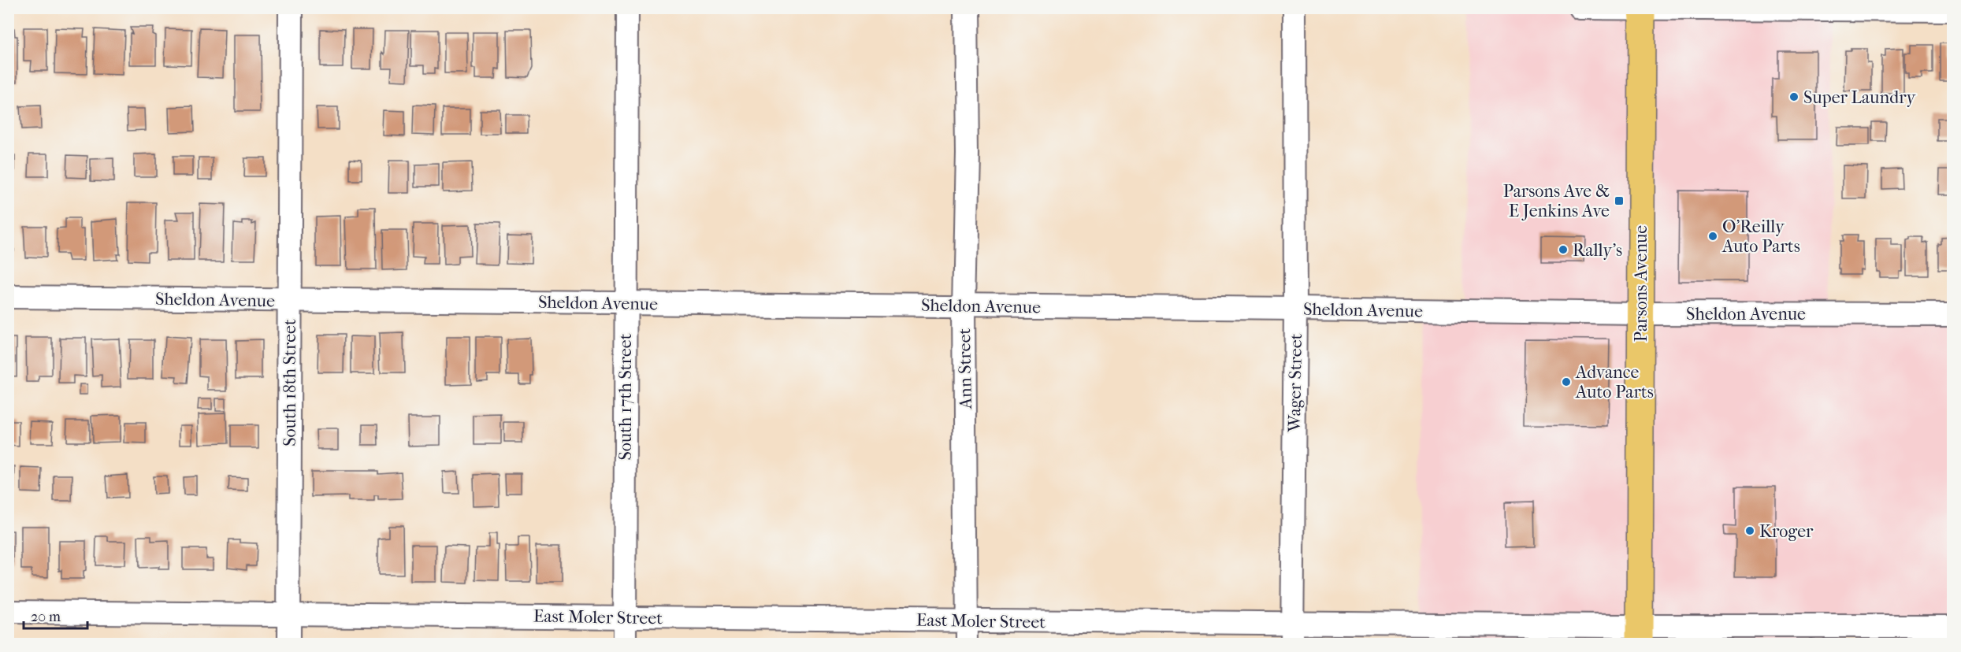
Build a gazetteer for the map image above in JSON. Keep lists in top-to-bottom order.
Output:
{
  "streets": {
    "main road": ["Parsons Avenue"],
    "street": [
      "Sheldon Avenue",
      "Ann Street",
      "South 18th Street",
      "Wager Street",
      "South 17th Street",
      "East Moler Street"
    ]
  },
  "crossings": [
    ["Parsons Avenue", "Sheldon Avenue"],
    ["Parsons Avenue", "East Moler Street"],
    ["Sheldon Avenue", "Ann Street"],
    ["Sheldon Avenue", "South 18th Street"],
    ["Sheldon Avenue", "Wager Street"],
    ["Sheldon Avenue", "South 17th Street"],
    ["Ann Street", "East Moler Street"],
    ["South 18th Street", "East Moler Street"],
    ["Wager Street", "East Moler Street"],
    ["South 17th Street", "East Moler Street"]
  ],
  "places": {
    "other": [
      "Super Laundry",
      "O'Reilly Auto Parts",
      "Rally's",
      "Advance Auto Parts",
      "Kroger"
    ],
    "transit": ["Parsons Ave & E Jenkins Ave"]
  },
  "scale_bar": "20 m"
}
